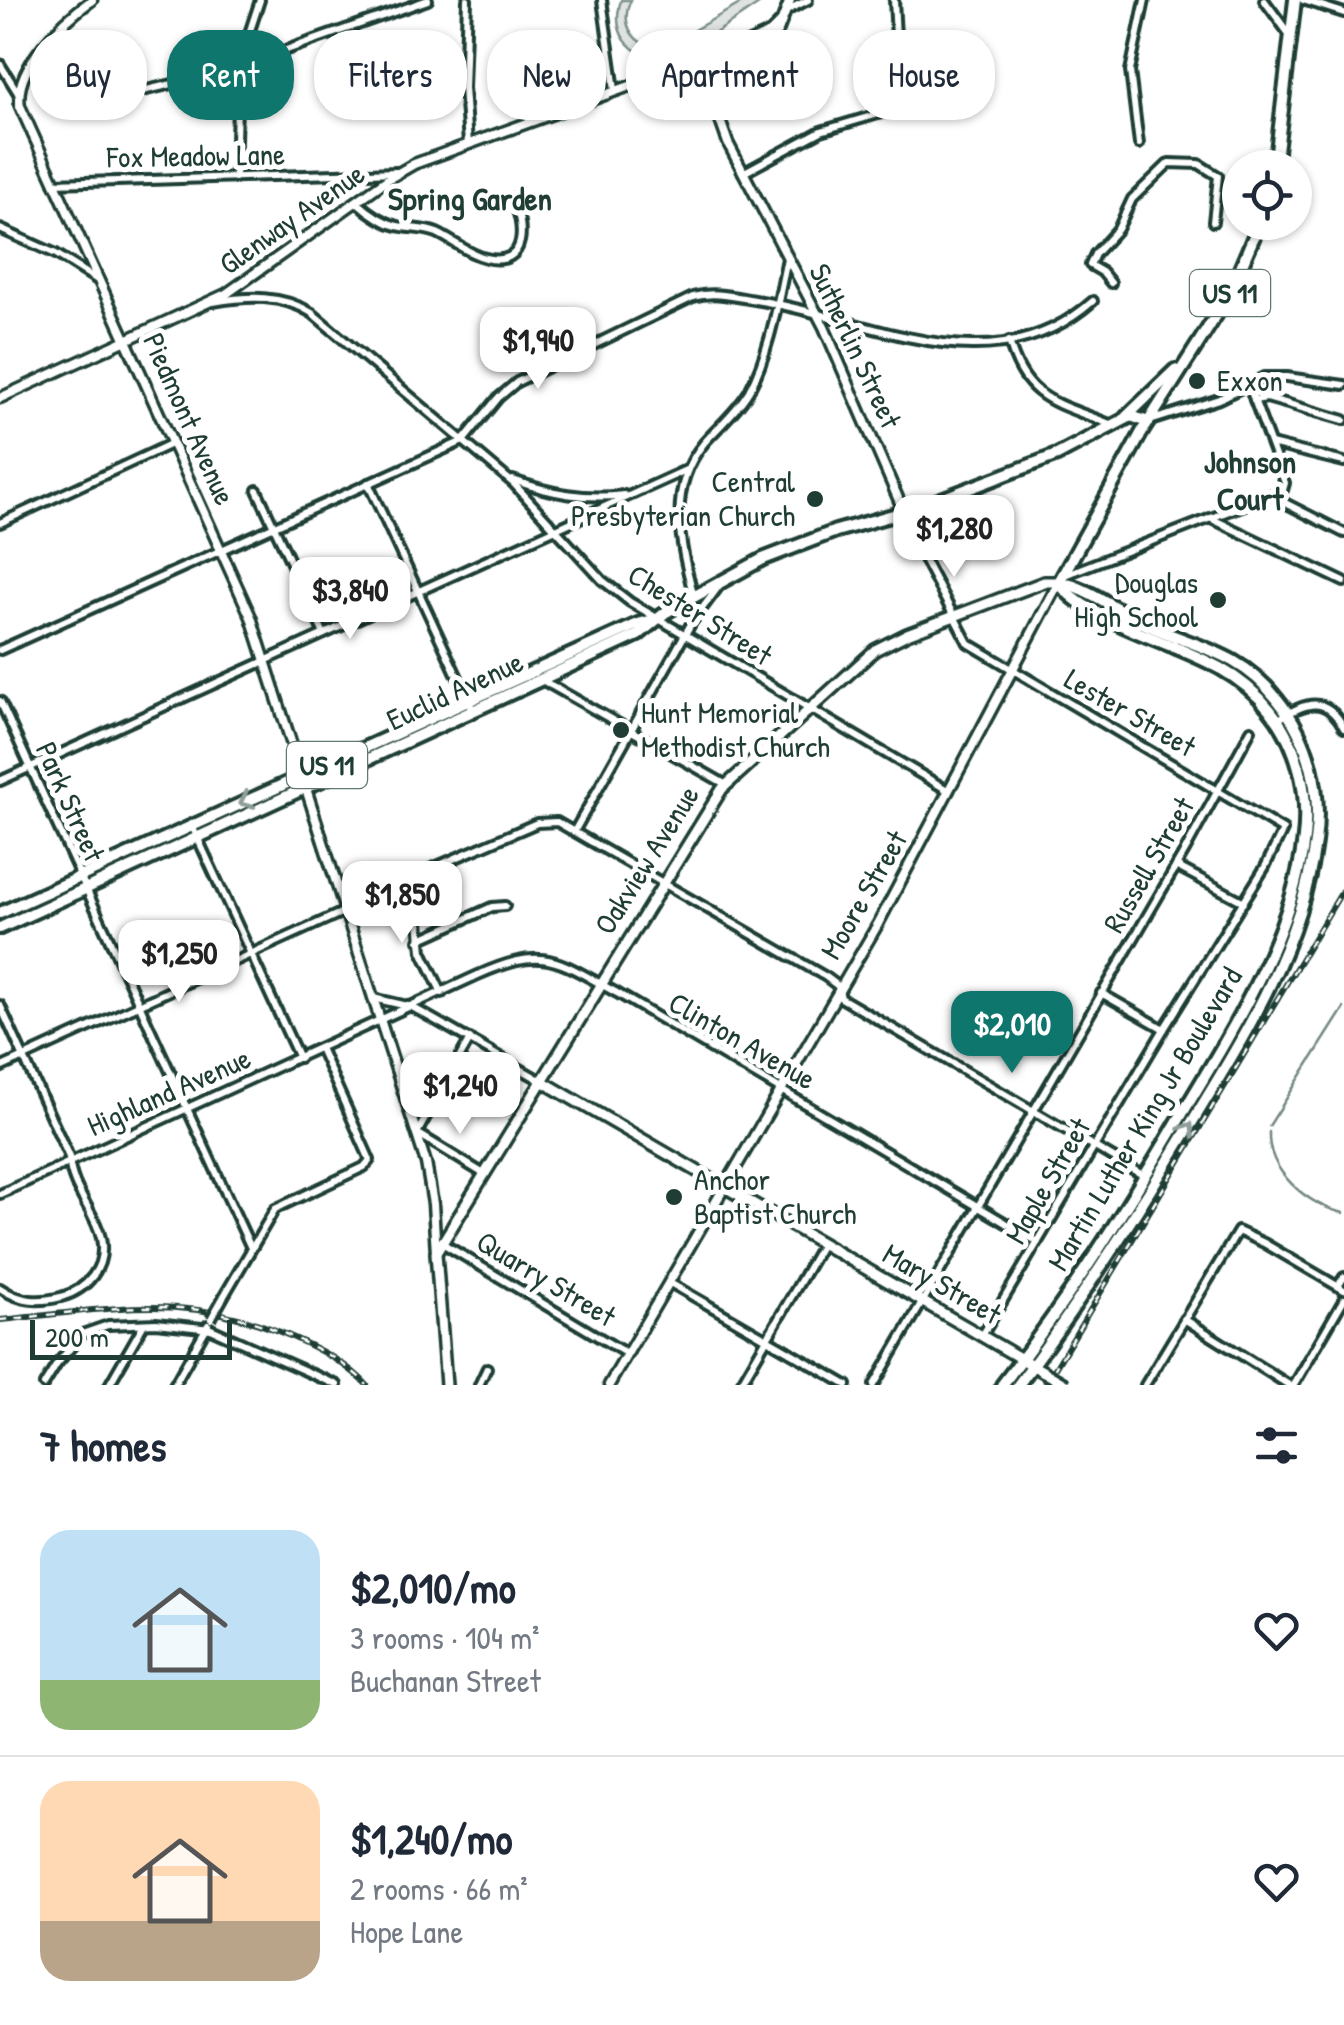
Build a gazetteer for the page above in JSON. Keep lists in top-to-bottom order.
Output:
{
  "streets": {
    "main road": [
      "US 11",
      "Piedmont Avenue",
      "Euclid Avenue",
      "Oakview Avenue",
      "Moore Street",
      "Martin Luther King Jr Boulevard",
      "Mary Street"
    ],
    "street": [
      "Fox Meadow Lane",
      "Glenway Avenue",
      "Sutherlin Street",
      "Chester Street",
      "Lester Street",
      "Park Street",
      "Russell Street",
      "Clinton Avenue",
      "Highland Avenue",
      "Maple Street",
      "Quarry Street"
    ]
  },
  "crossings": [
    ["Fox Meadow Lane", "Glenway Avenue"],
    ["Fox Meadow Lane", "Piedmont Avenue"],
    ["Glenway Avenue", "Piedmont Avenue"],
    ["Glenway Avenue", "Chester Street"],
    ["US 11", "Euclid Avenue"],
    ["US 11", "Moore Street"],
    ["Sutherlin Street", "Euclid Avenue"],
    ["Piedmont Avenue", "Euclid Avenue"],
    ["Piedmont Avenue", "Oakview Avenue"],
    ["Piedmont Avenue", "Highland Avenue"],
    ["Piedmont Avenue", "Quarry Street"],
    ["Piedmont Avenue", "Mary Street"],
    ["Chester Street", "Euclid Avenue"],
    ["Chester Street", "Oakview Avenue"],
    ["Chester Street", "Moore Street"],
    ["Euclid Avenue", "Park Street"],
    ["Lester Street", "Oakview Avenue"],
    ["Lester Street", "Russell Street"],
    ["Lester Street", "Moore Street"],
    ["Lester Street", "Maple Street"],
    ["Park Street", "Highland Avenue"],
    ["Oakview Avenue", "Moore Street"],
    ["Oakview Avenue", "Clinton Avenue"],
    ["Oakview Avenue", "Martin Luther King Jr Boulevard"],
    ["Oakview Avenue", "Quarry Street"],
    ["Oakview Avenue", "Mary Street"],
    ["Russell Street", "Clinton Avenue"],
    ["Russell Street", "Mary Street"],
    ["Moore Street", "Clinton Avenue"],
    ["Moore Street", "Martin Luther King Jr Boulevard"],
    ["Moore Street", "Quarry Street"],
    ["Moore Street", "Mary Street"],
    ["Clinton Avenue", "Highland Avenue"],
    ["Clinton Avenue", "Maple Street"],
    ["Clinton Avenue", "Mary Street"],
    ["Highland Avenue", "Mary Street"],
    ["Martin Luther King Jr Boulevard", "Mary Street"],
    ["Maple Street", "Mary Street"]
  ],
  "districts": ["Spring Garden", "Johnson Court"],
  "places": [
    "Exxon",
    "Central Presbyterian Church",
    "Douglas High School",
    "Hunt Memorial Methodist Church",
    "Anchor Baptist Church"
  ],
  "scale_bar": "200 m",
  "page": {
    "chip": [
      "Buy",
      "Rent",
      "Filters",
      "New",
      "Apartment",
      "House"
    ],
    "price": [
      "$1,940",
      "$1,280",
      "$3,840",
      "$1,850",
      "$1,250",
      "$2,010",
      "$1,240"
    ],
    "scale": "200 m",
    "heading": "7 homes",
    "list": [
      {
        "name": "$2,010/mo",
        "note": "3 rooms · 104 m² · Buchanan Street"
      },
      {
        "name": "$1,240/mo",
        "note": "2 rooms · 66 m² · Hope Lane"
      }
    ]
  }
}
